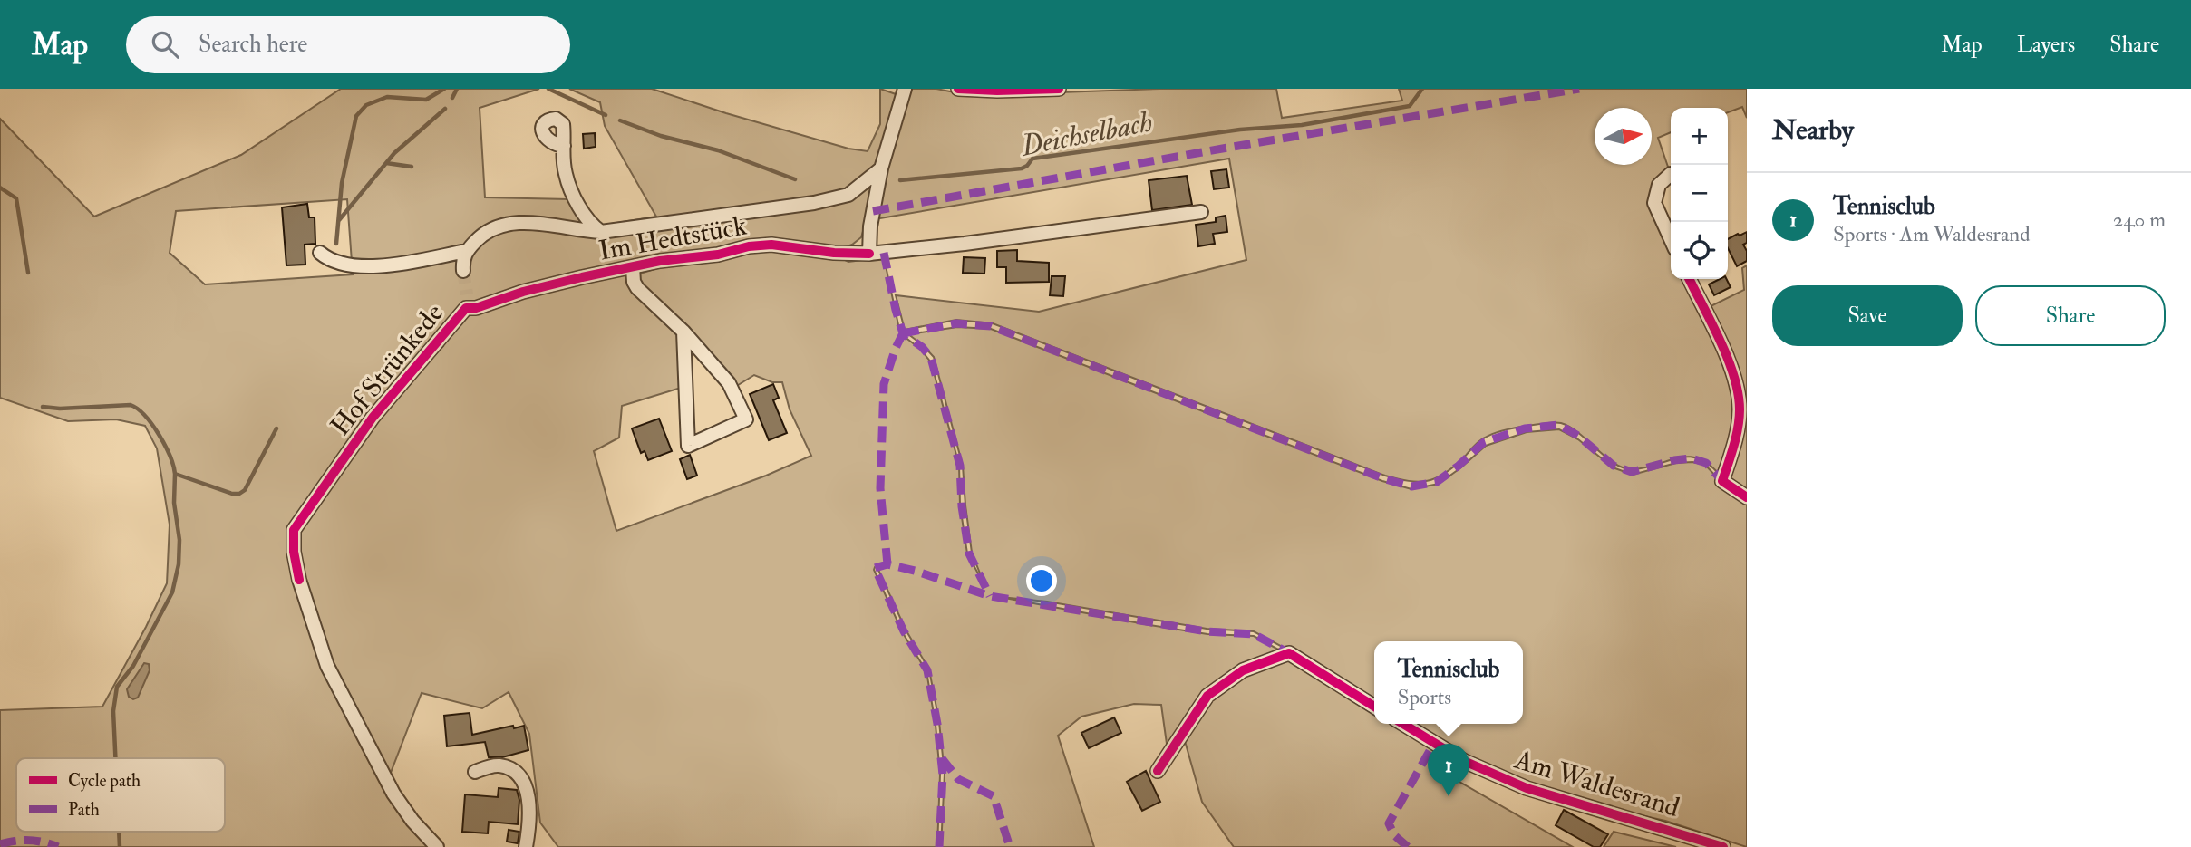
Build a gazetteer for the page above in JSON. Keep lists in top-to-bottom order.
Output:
{
  "streets": {
    "street": ["Im Hedtstück", "Hof Strünkede", "Am Waldesrand"]
  },
  "crossings": [
    ["Im Hedtstück", "Hof Strünkede"]
  ],
  "water": ["Deichselbach"],
  "legend": ["Cycle path", "Path"],
  "north": "right",
  "page": {
    "header": "Map",
    "search": "Search here",
    "nav": ["Map", "Layers", "Share"],
    "heading": "Nearby",
    "map_buttons": ["+", "−"],
    "list": [
      {
        "mark": "1",
        "name": "Tennisclub",
        "note": "Sports · Am Waldesrand",
        "value": "240 m"
      }
    ],
    "buttons": ["Save", "Share"],
    "popup": ["Tennisclub", "Sports"],
    "pins": "1"
  }
}
